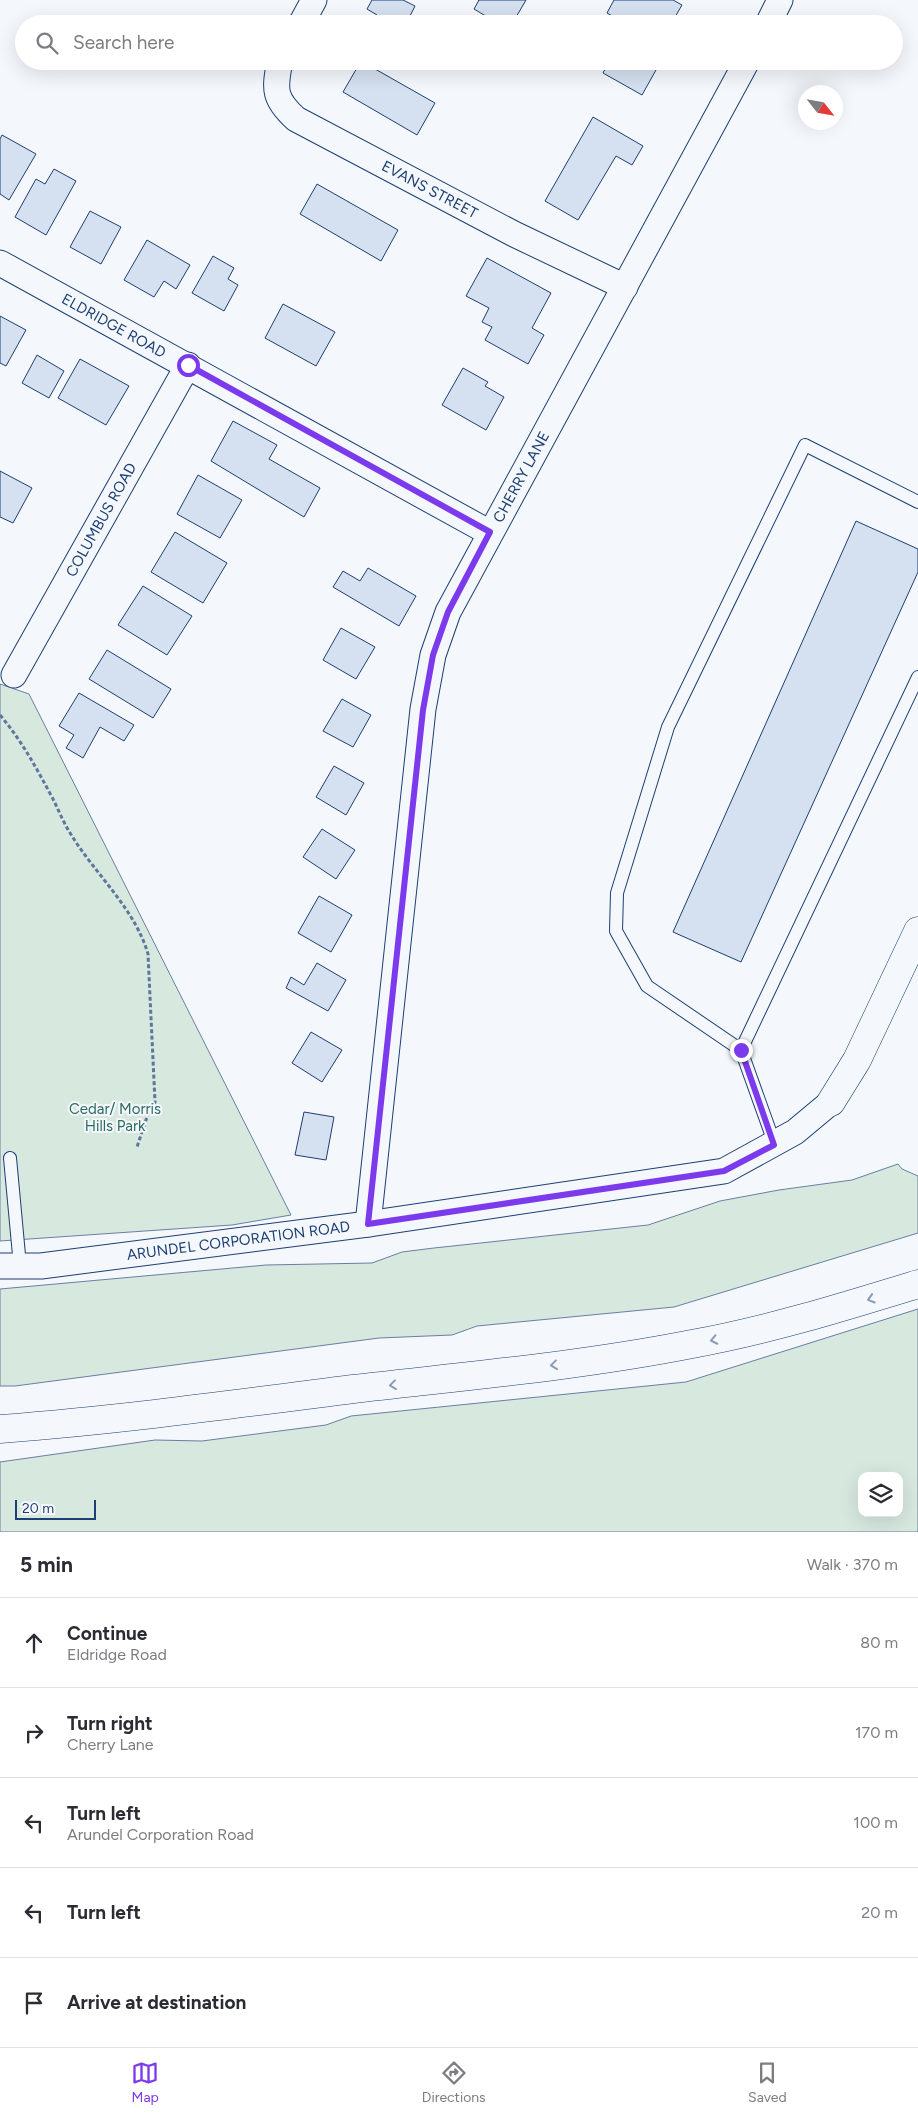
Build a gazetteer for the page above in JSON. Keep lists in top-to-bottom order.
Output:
{
  "streets": {
    "main road": ["ARUNDEL CORPORATION ROAD"],
    "street": [
      "EVANS STREET",
      "ELDRIDGE ROAD",
      "CHERRY LANE",
      "COLUMBUS ROAD"
    ]
  },
  "crossings": [
    ["EVANS STREET", "CHERRY LANE"],
    ["ELDRIDGE ROAD", "CHERRY LANE"],
    ["ELDRIDGE ROAD", "COLUMBUS ROAD"],
    ["CHERRY LANE", "ARUNDEL CORPORATION ROAD"]
  ],
  "parks": ["Cedar/ Morris Hills Park"],
  "scale_bar": "20 m",
  "north": "bottom right",
  "page": {
    "search": "Search here",
    "scale": "20 m",
    "heading": ["5 min", "Walk · 370 m"],
    "list": [
      ["Continue", "Eldridge Road", "80 m"],
      ["Turn right", "Cherry Lane", "170 m"],
      ["Turn left", "Arundel Corporation Road", "100 m"],
      ["Turn left", "20 m"],
      "Arrive at destination"
    ],
    "nav": ["Map", "Directions", "Saved"]
  }
}
